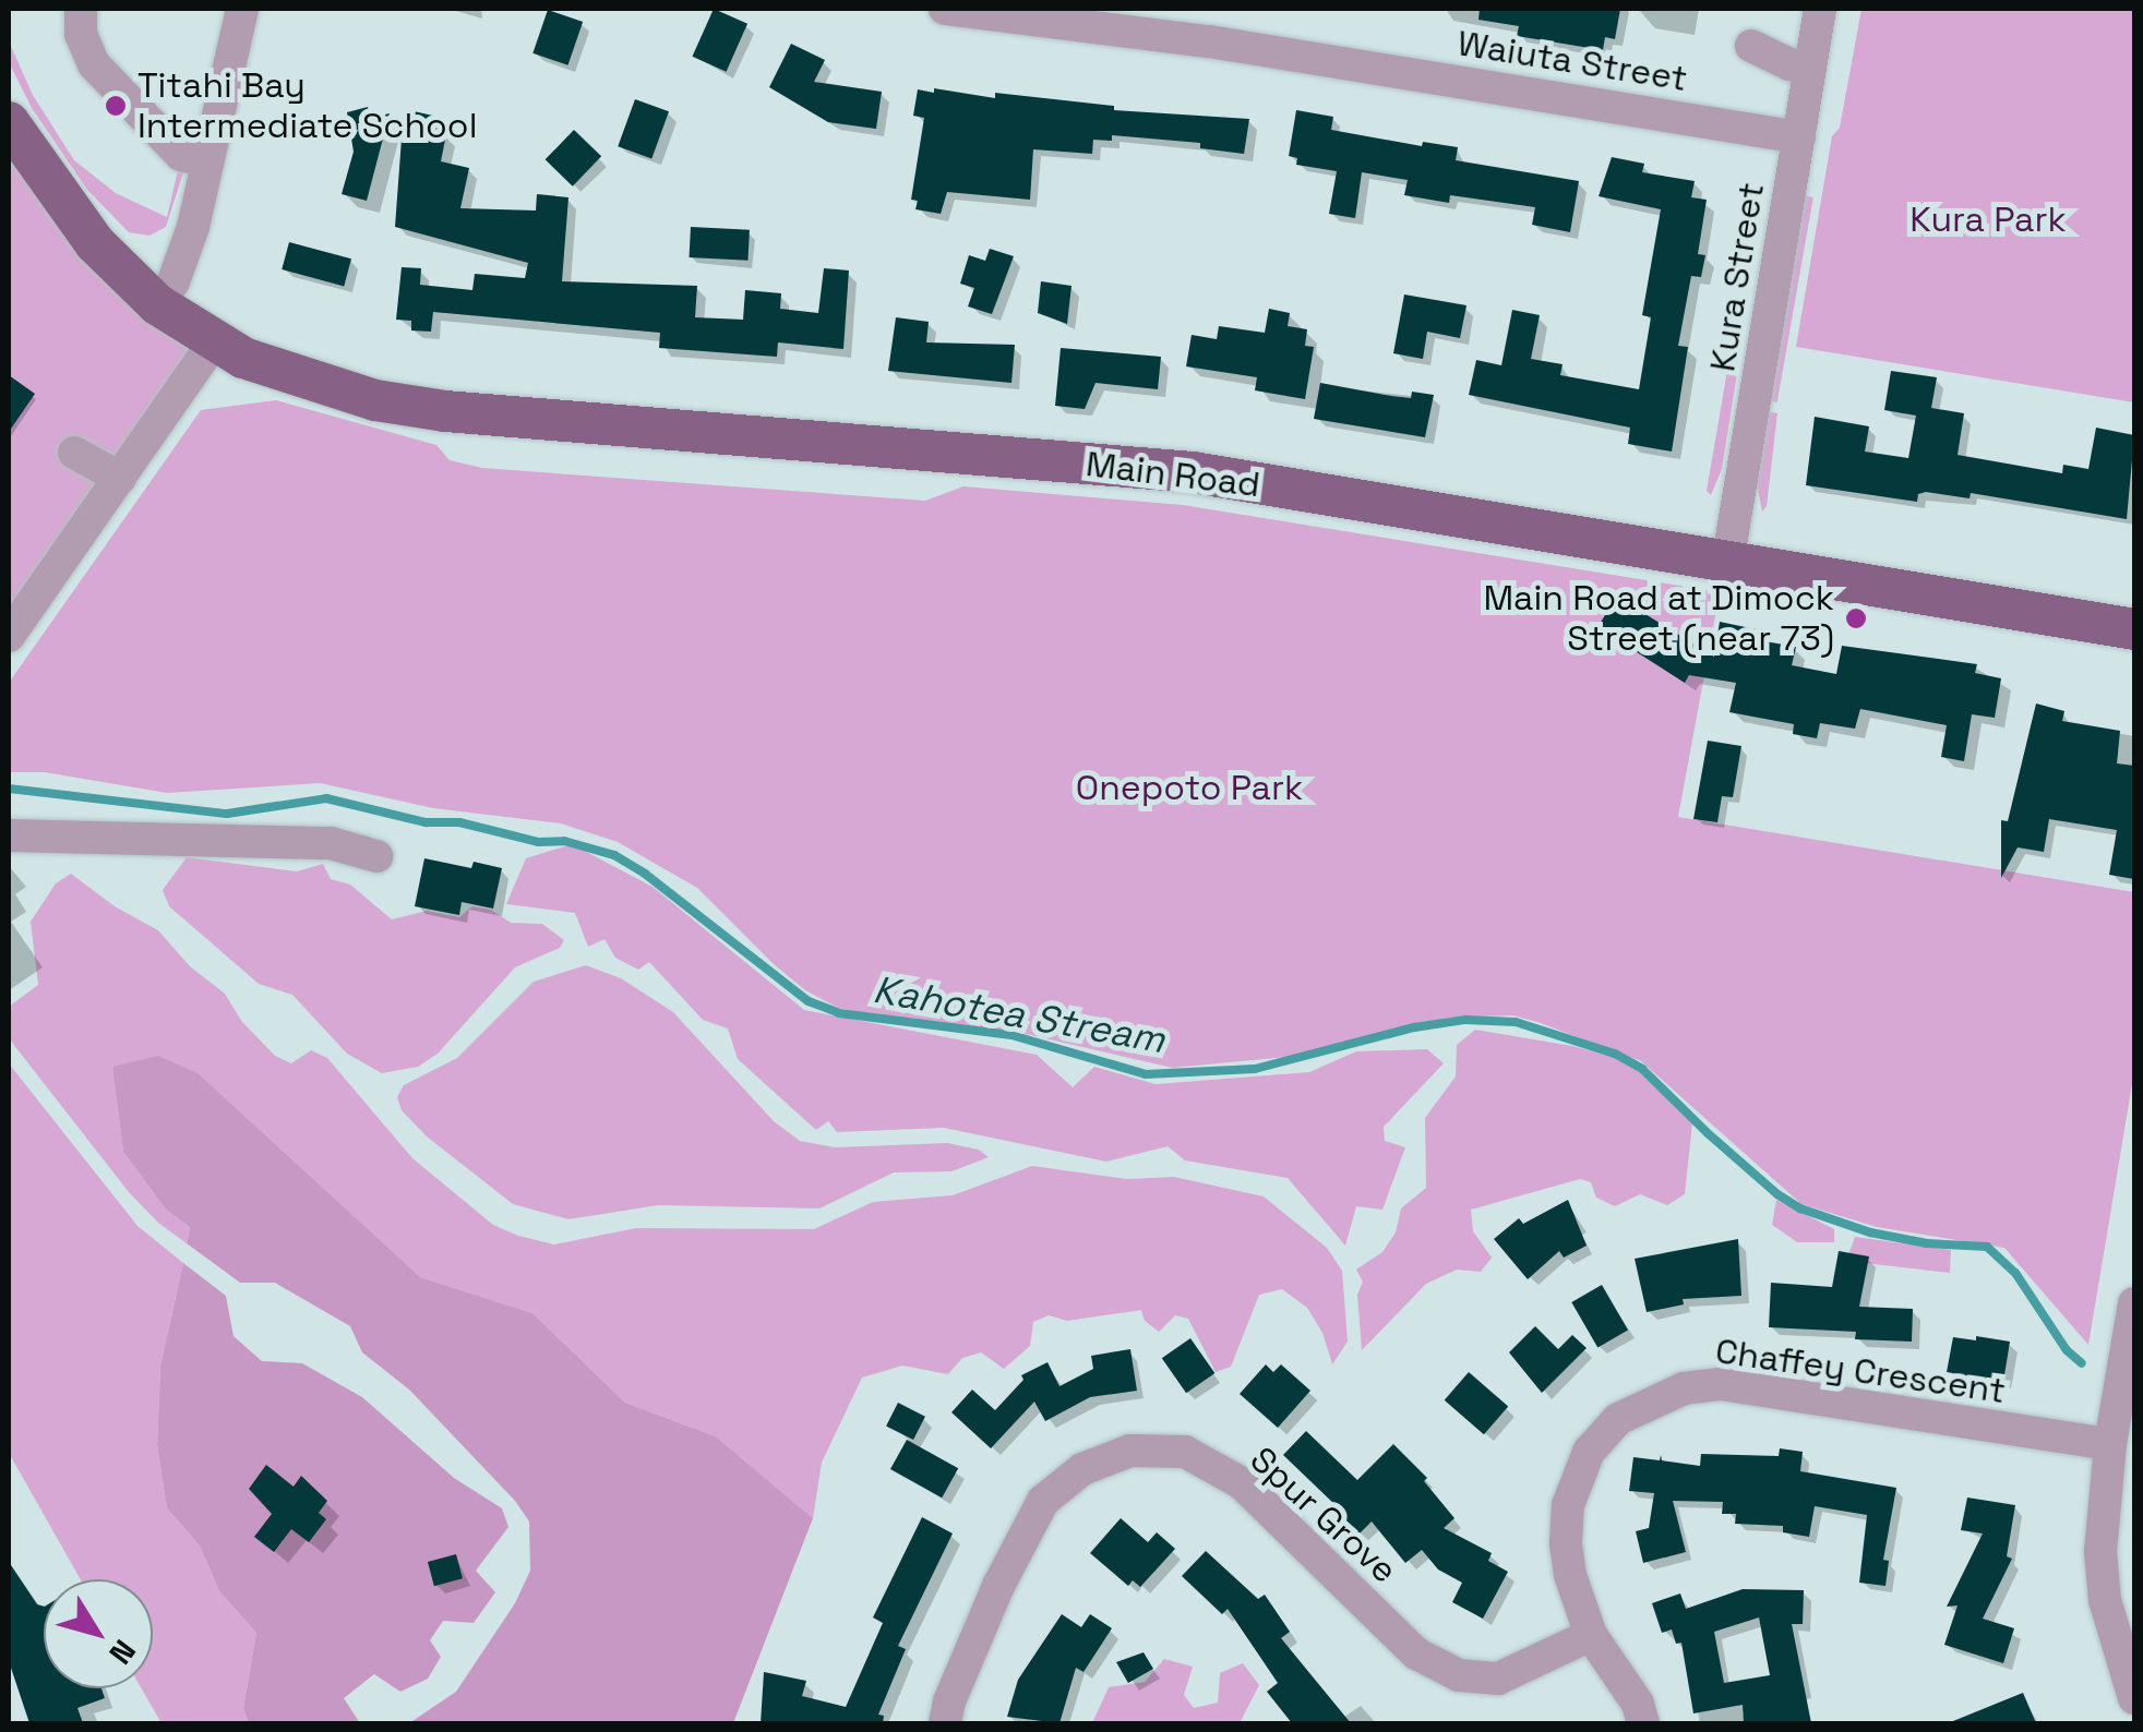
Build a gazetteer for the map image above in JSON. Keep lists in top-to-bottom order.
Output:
{
  "streets": {
    "main road": ["Main Road"],
    "street": [
      "Waiuta Street",
      "Kura Street",
      "Chaffey Crescent",
      "Spur Grove"
    ]
  },
  "crossings": [
    ["Waiuta Street", "Kura Street"],
    ["Kura Street", "Main Road"],
    ["Chaffey Crescent", "Spur Grove"]
  ],
  "water": ["Kahotea Stream"],
  "parks": ["Kura Park", "Onepoto Park"],
  "places": ["Titahi Bay Intermediate School", "Main Road at Dimock Street (near 73)"],
  "north": "bottom right"
}
